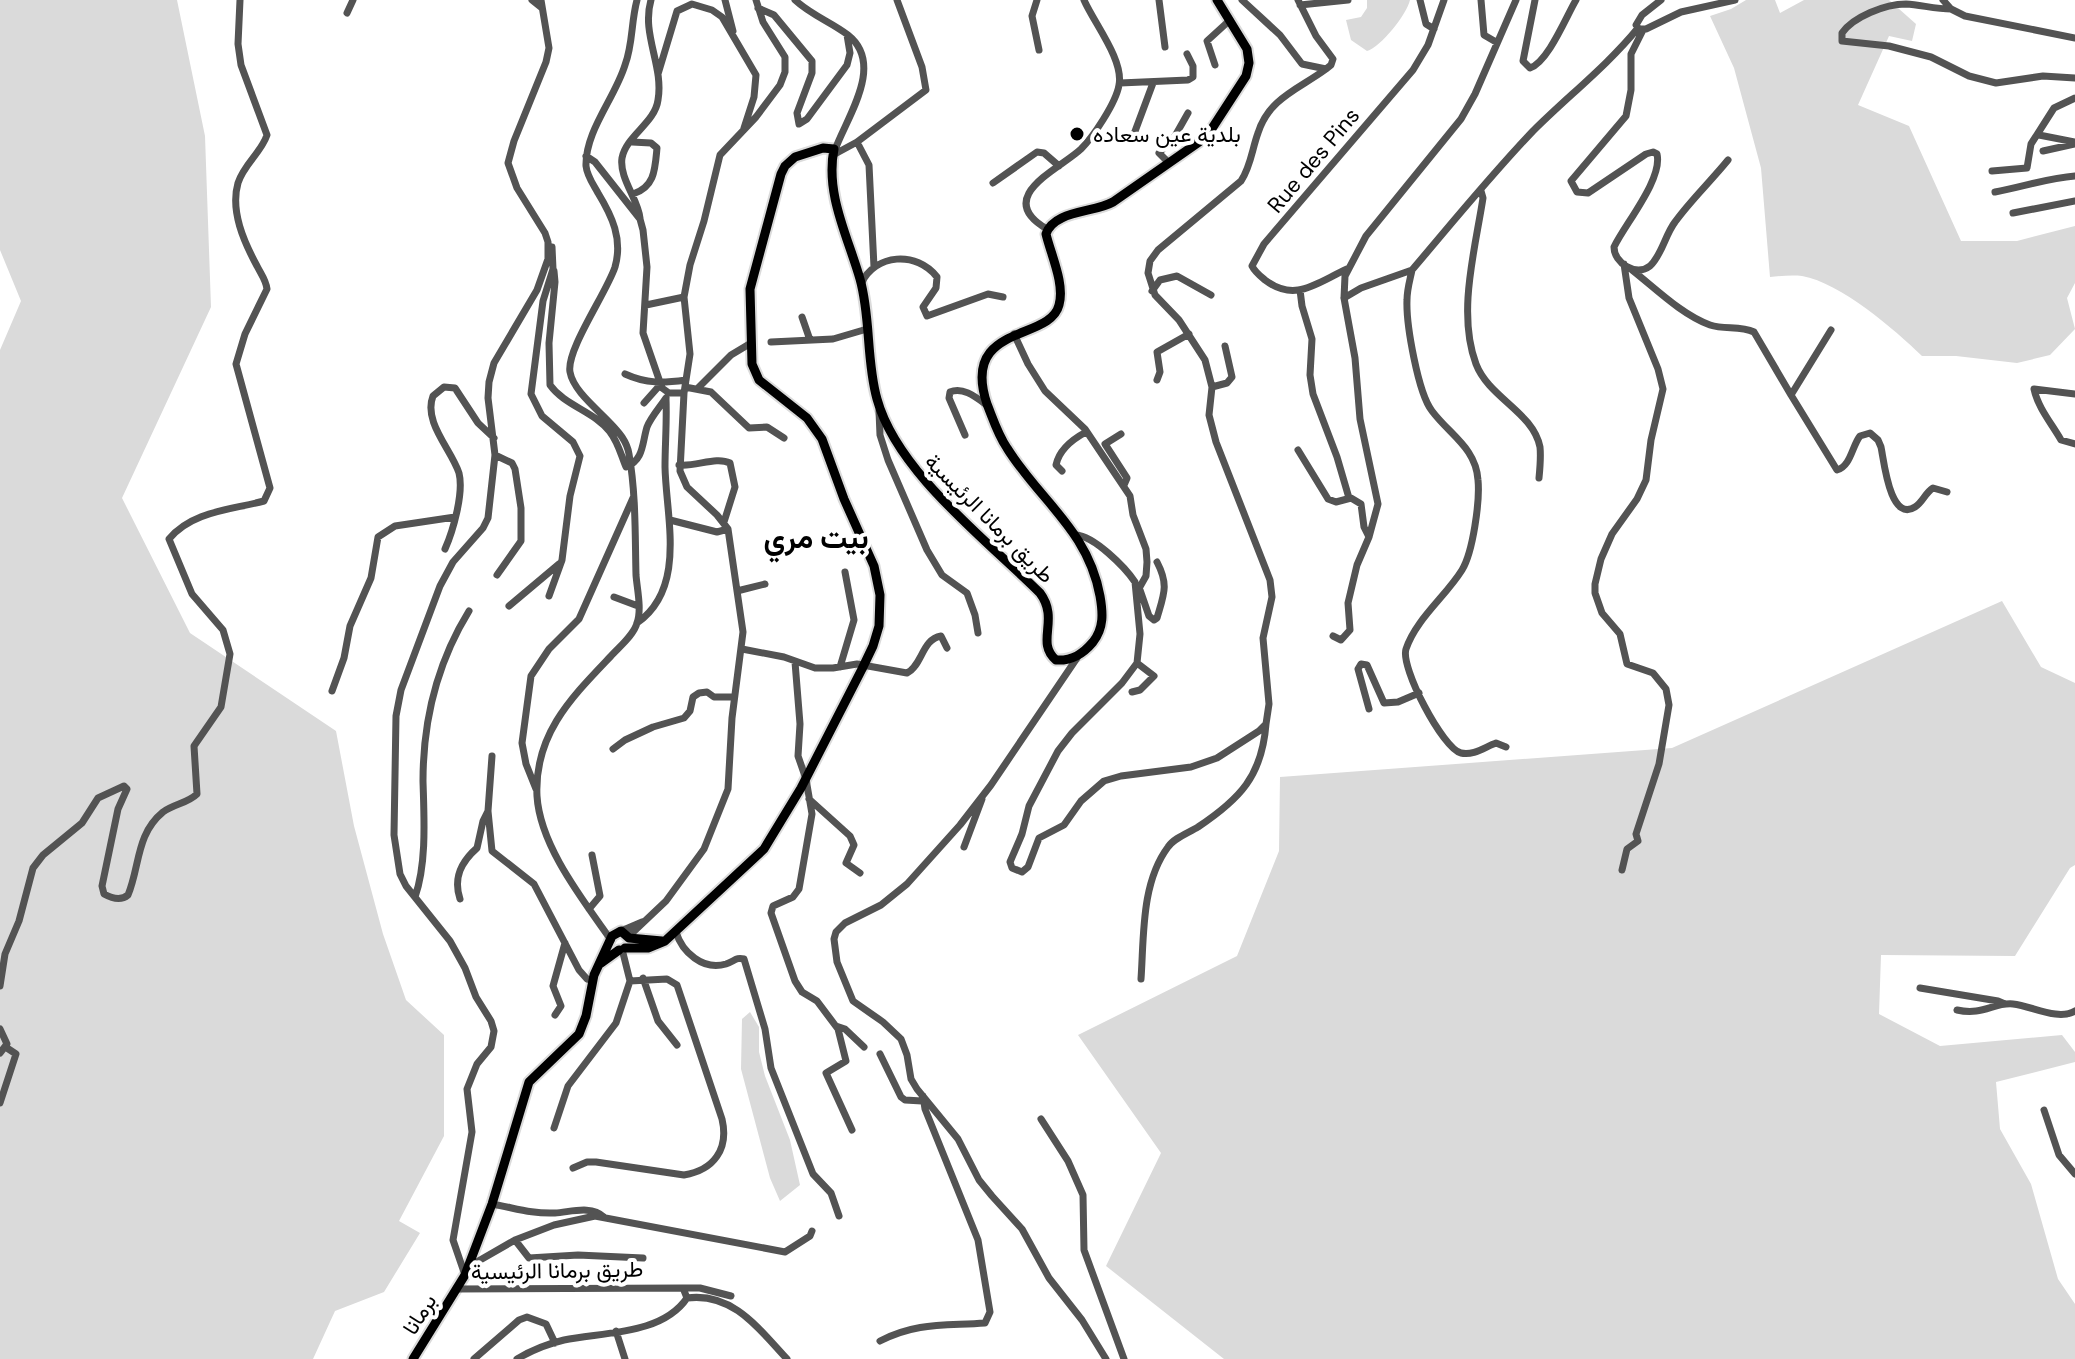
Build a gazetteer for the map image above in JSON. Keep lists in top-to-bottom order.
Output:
{
  "streets": {
    "main road": ["طريق برمانا الرئيسية", "برمانا"],
    "street": ["Rue des Pins"]
  },
  "crossings": [
    ["طريق برمانا الرئيسية", "برمانا"]
  ],
  "districts": ["بيت مري"],
  "places": ["بلدية عين سعاده"]
}
